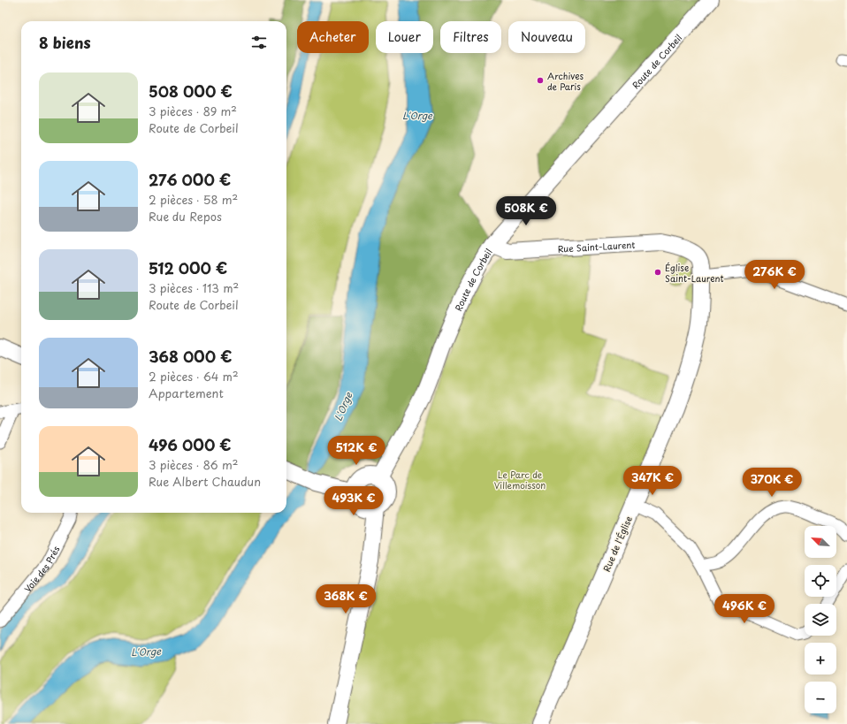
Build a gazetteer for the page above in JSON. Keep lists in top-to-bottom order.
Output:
{
  "streets": {
    "main road": ["Route de Corbeil", "Rue Saint-Laurent", "Rue de l'Église"],
    "street": ["Voie des Prés"]
  },
  "crossings": [
    ["Route de Corbeil", "Rue Saint-Laurent"],
    ["Rue Saint-Laurent", "Rue de l'Église"]
  ],
  "water": ["L'Orge"],
  "parks": ["Le Parc de Villemoisson"],
  "places": ["Archives de Paris", "Église Saint-Laurent"],
  "north": "top left",
  "page": {
    "chip": [
      "Acheter",
      "Louer",
      "Filtres",
      "Nouveau"
    ],
    "heading": "8 biens",
    "list": [
      {
        "name": "508 000 €",
        "note": "3 pièces · 89 m² · Route de Corbeil"
      },
      {
        "name": "276 000 €",
        "note": "2 pièces · 58 m² · Rue du Repos"
      },
      {
        "name": "512 000 €",
        "note": "3 pièces · 113 m² · Route de Corbeil"
      },
      {
        "name": "368 000 €",
        "note": "2 pièces · 64 m² · Appartement"
      },
      {
        "name": "496 000 €",
        "note": "3 pièces · 86 m² · Rue Albert Chaudun"
      }
    ],
    "price": [
      "508K €",
      "276K €",
      "512K €",
      "347K €",
      "370K €",
      "493K €",
      "368K €",
      "496K €"
    ],
    "map_buttons": ["+", "−"]
  }
}
